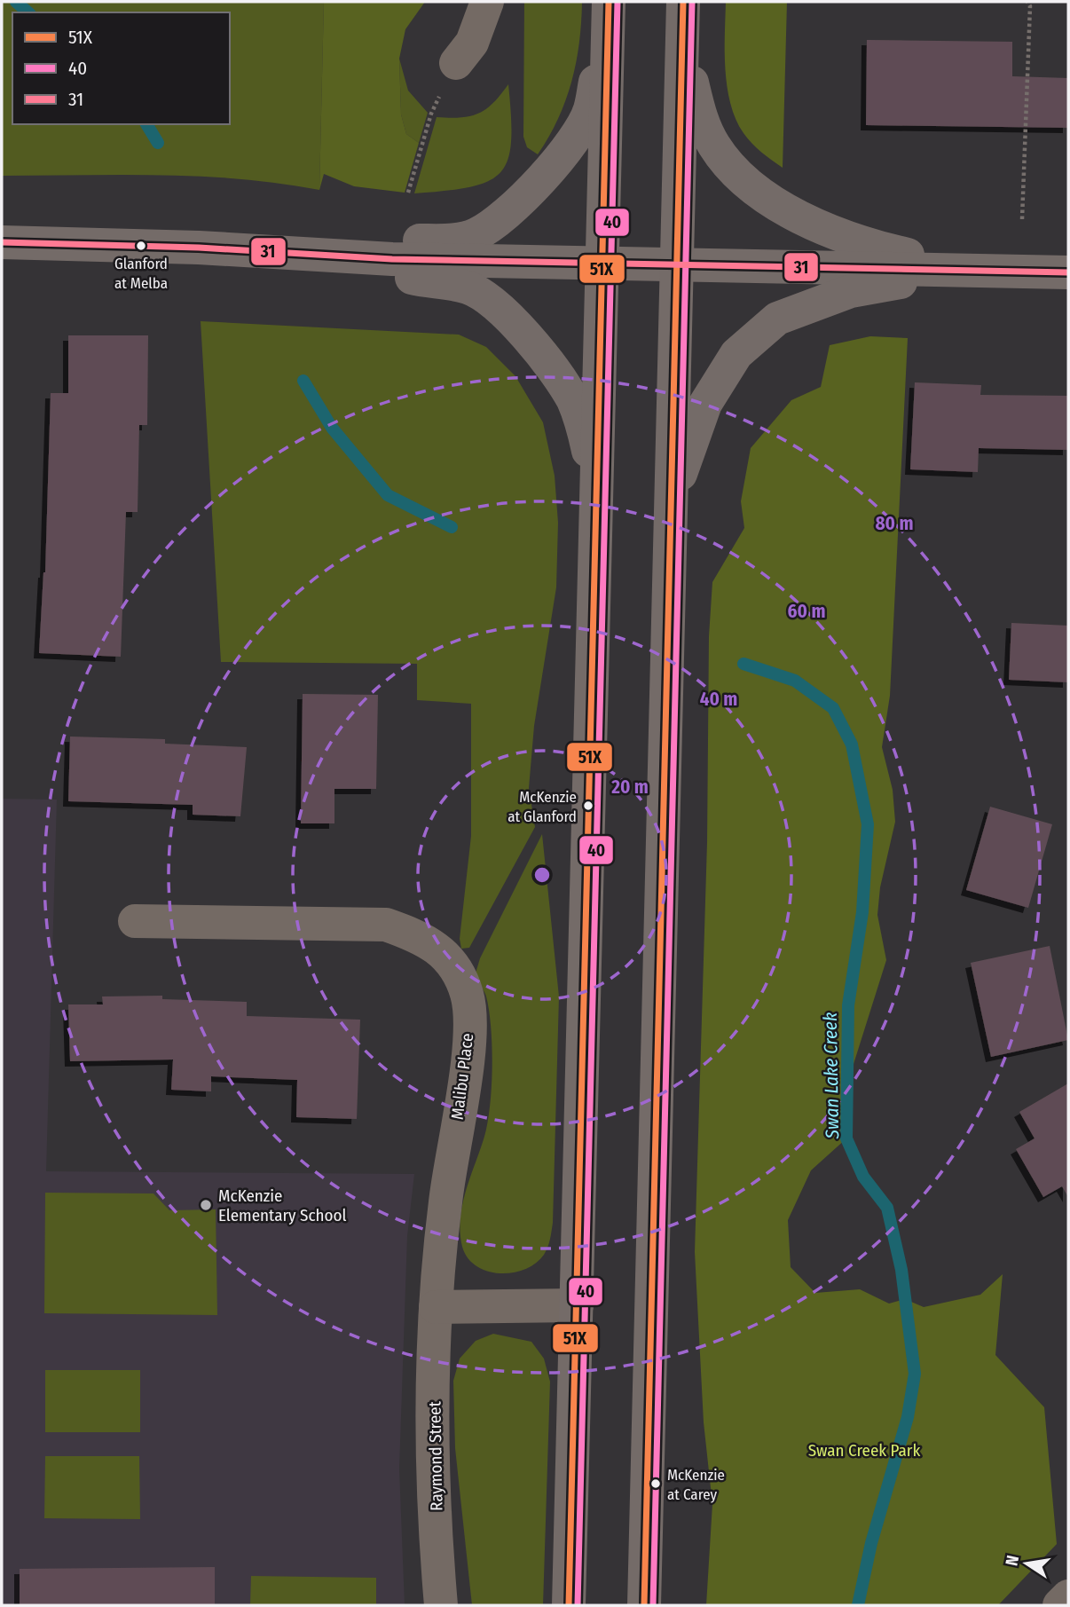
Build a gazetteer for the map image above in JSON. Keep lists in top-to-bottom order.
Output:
{
  "streets": {
    "street": ["Malibu Place", "Raymond Street"]
  },
  "crossings": [
    ["Malibu Place", "Raymond Street"]
  ],
  "water": ["Swan Lake Creek"],
  "parks": ["Swan Creek Park"],
  "places": [
    "Glanford at Melba",
    "McKenzie at Glanford",
    "McKenzie Elementary School",
    "McKenzie at Carey"
  ],
  "lines": ["transit line 51X", "transit line 40", "transit line 31"],
  "legend": ["51X", "40", "31"],
  "north": "left",
  "rings": [
    "80 m",
    "60 m",
    "40 m",
    "20 m"
  ]
}
